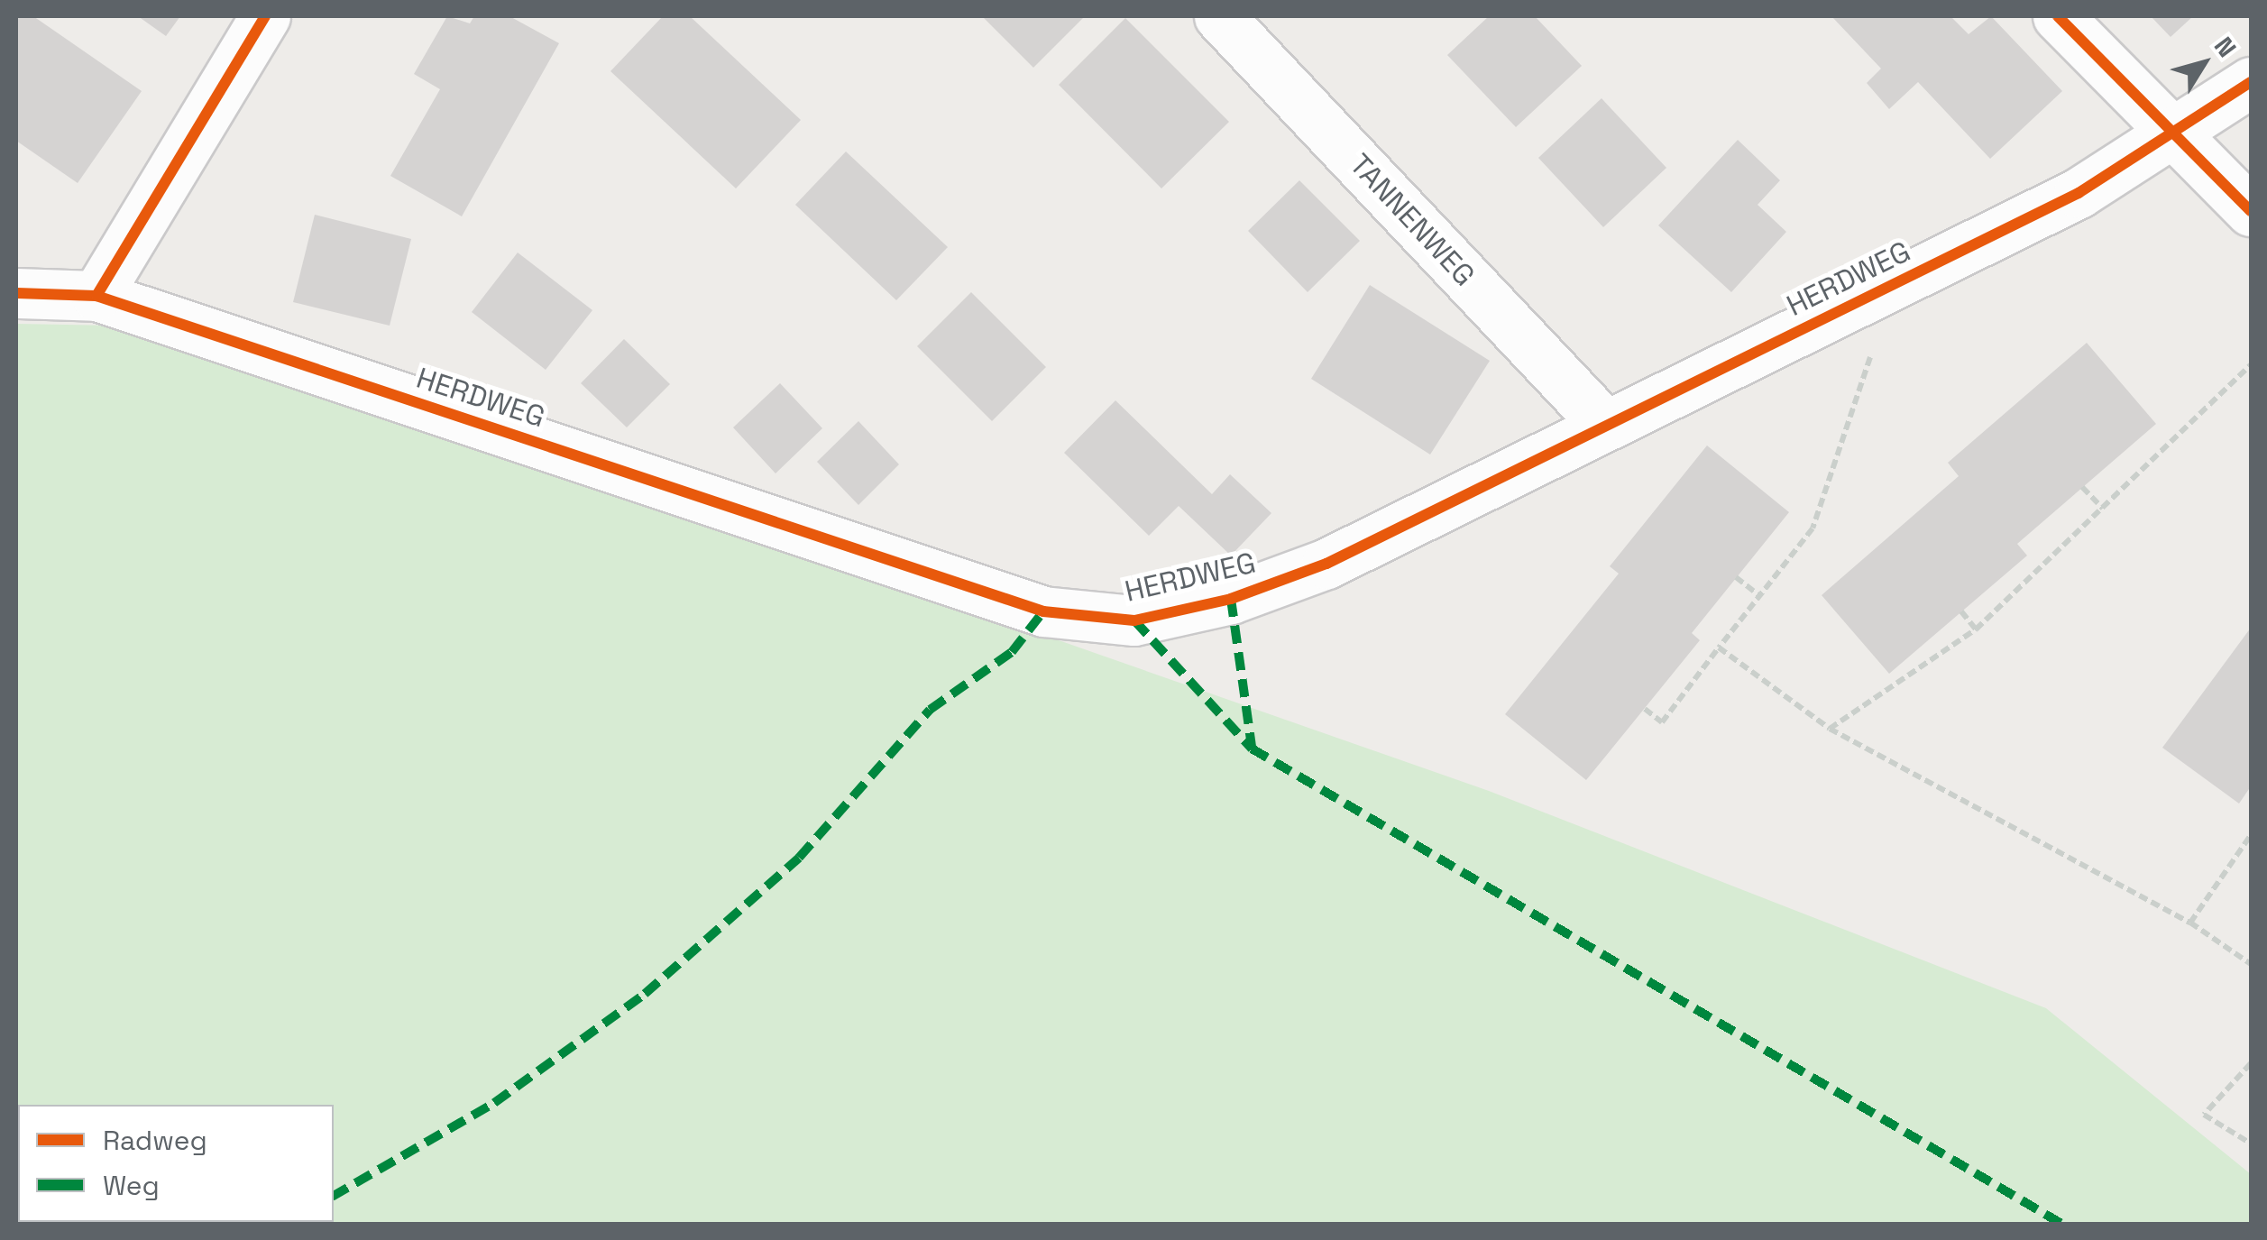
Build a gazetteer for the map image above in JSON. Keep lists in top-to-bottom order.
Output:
{
  "streets": {
    "street": ["TANNENWEG", "HERDWEG"]
  },
  "crossings": [
    ["TANNENWEG", "HERDWEG"]
  ],
  "legend": ["Radweg", "Weg"],
  "north": "top right"
}
